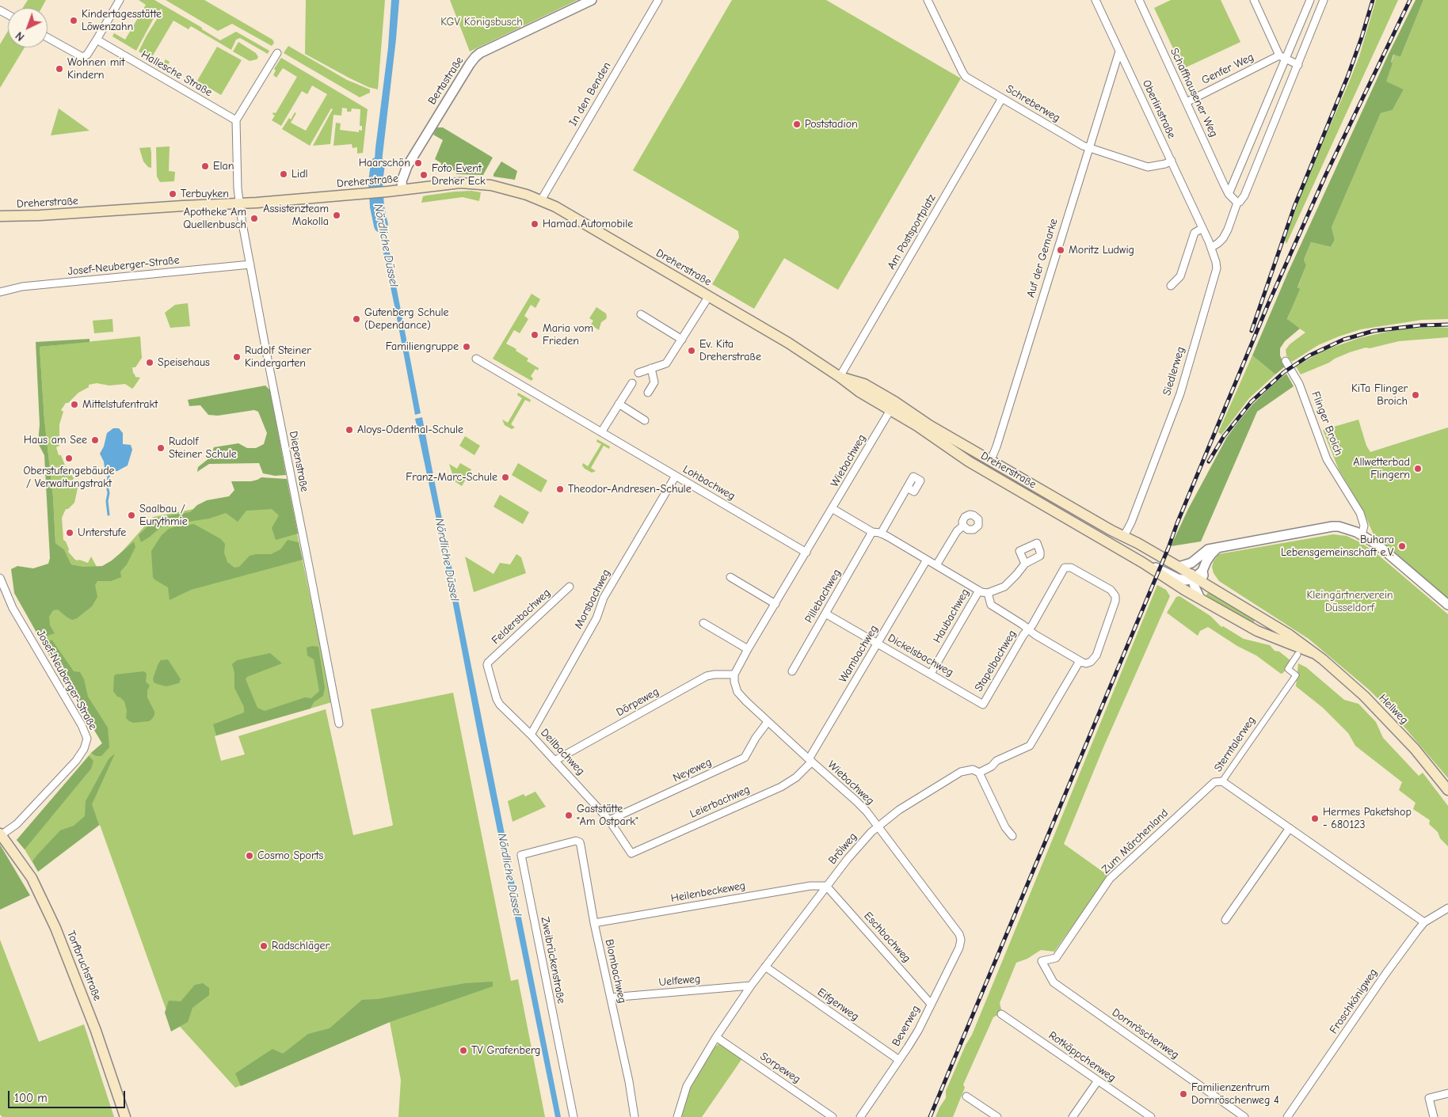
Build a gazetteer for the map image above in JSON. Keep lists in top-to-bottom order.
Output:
{
  "streets": {
    "main road": [
      "Dreherstraße",
      "Auf der Gemarke",
      "Siedlerweg",
      "Hellweg",
      "Torfbruchstraße"
    ],
    "street": [
      "Genfer Weg",
      "Hallesche Straße",
      "Bertastraße",
      "Schaffhausener Weg",
      "In den Benden",
      "Schreberweg",
      "Oberlinstraße",
      "Am Postsportplatz",
      "Josef-Neuberger-Straße",
      "Flinger Broich",
      "Wiebachweg",
      "Diepenstraße",
      "Lohbachweg",
      "Pillebachweg",
      "Morsbachweg",
      "Haubachweg",
      "Feldersbachweg",
      "Wambachweg",
      "Dickelsbachweg",
      "Stapelbachweg",
      "Dörpeweg",
      "Sterntalerweg",
      "Deilbachweg",
      "Neyeweg",
      "Leierbachweg",
      "Zum Märchenland",
      "Brölweg",
      "Heilenbeckeweg",
      "Eschbachweg",
      "Zweibrückenstraße",
      "Blombachweg",
      "Uelfeweg",
      "Froschkönigweg",
      "Eifgenweg",
      "Beverweg",
      "Dornröschenweg",
      "Rotkäppchenweg",
      "Sorpeweg"
    ]
  },
  "crossings": [
    ["Genfer Weg", "Schaffhausener Weg"],
    ["Bertastraße", "Dreherstraße"],
    ["In den Benden", "Dreherstraße"],
    ["Schreberweg", "Oberlinstraße"],
    ["Schreberweg", "Am Postsportplatz"],
    ["Schreberweg", "Auf der Gemarke"],
    ["Oberlinstraße", "Auf der Gemarke"],
    ["Oberlinstraße", "Siedlerweg"],
    ["Dreherstraße", "Am Postsportplatz"],
    ["Dreherstraße", "Auf der Gemarke"],
    ["Dreherstraße", "Siedlerweg"],
    ["Dreherstraße", "Wiebachweg"],
    ["Dreherstraße", "Diepenstraße"],
    ["Dreherstraße", "Hellweg"],
    ["Josef-Neuberger-Straße", "Diepenstraße"],
    ["Josef-Neuberger-Straße", "Torfbruchstraße"],
    ["Siedlerweg", "Hellweg"],
    ["Wiebachweg", "Lohbachweg"],
    ["Wiebachweg", "Wambachweg"],
    ["Wiebachweg", "Dörpeweg"],
    ["Wiebachweg", "Neyeweg"],
    ["Wiebachweg", "Leierbachweg"],
    ["Wiebachweg", "Brölweg"],
    ["Wiebachweg", "Beverweg"],
    ["Lohbachweg", "Morsbachweg"],
    ["Pillebachweg", "Dickelsbachweg"],
    ["Morsbachweg", "Deilbachweg"],
    ["Haubachweg", "Dickelsbachweg"],
    ["Feldersbachweg", "Deilbachweg"],
    ["Wambachweg", "Dickelsbachweg"],
    ["Wambachweg", "Leierbachweg"],
    ["Dickelsbachweg", "Stapelbachweg"],
    ["Dörpeweg", "Deilbachweg"],
    ["Sterntalerweg", "Zum Märchenland"],
    ["Sterntalerweg", "Froschkönigweg"],
    ["Deilbachweg", "Neyeweg"],
    ["Deilbachweg", "Leierbachweg"],
    ["Zum Märchenland", "Dornröschenweg"],
    ["Brölweg", "Heilenbeckeweg"],
    ["Brölweg", "Eschbachweg"],
    ["Brölweg", "Uelfeweg"],
    ["Brölweg", "Eifgenweg"],
    ["Brölweg", "Sorpeweg"],
    ["Heilenbeckeweg", "Eschbachweg"],
    ["Heilenbeckeweg", "Blombachweg"],
    ["Eschbachweg", "Beverweg"],
    ["Zweibrückenstraße", "Blombachweg"],
    ["Blombachweg", "Uelfeweg"],
    ["Eifgenweg", "Beverweg"]
  ],
  "water": ["Nördliche Düssel"],
  "parks": ["KGV Königsbusch", "Kleingärtnerverein Düsseldorf"],
  "places": [
    "Kindertagesstätte Löwenzahn",
    "Wohnen mit Kindern",
    "Poststadion",
    "Haarschön",
    "Elan",
    "Lidl",
    "Foto Event Dreher Eck",
    "Terbuyken",
    "Assistenzteam Makolla",
    "Apotheke Am Quellenbusch",
    "Hamad Automobile",
    "Moritz Ludwig",
    "Gutenberg Schule (Dependance)",
    "Maria vom Frieden",
    "Familiengruppe",
    "Ev. Kita Dreherstraße",
    "Rudolf Steiner Kindergarten",
    "Speisehaus",
    "KiTa Flinger Broich",
    "Mittelstufentrakt",
    "Aloys-Odenthal-Schule",
    "Haus am See",
    "Rudolf Steiner Schule",
    "Oberstufengebäude / Verwaltungstrakt",
    "Allwetterbad Flingern",
    "Franz-Marc-Schule",
    "Theodor-Andresen-Schule",
    "Saalbau / Eurythmie",
    "Unterstufe",
    "Buhara Lebensgemeinschaft e.V.",
    "Gaststätte \"Am Ostpark\"",
    "Hermes Paketshop - 680123",
    "Cosmo Sports",
    "Radschläger",
    "TV Grafenberg",
    "Familienzentrum Dornröschenweg 4"
  ],
  "scale_bar": "100 m",
  "north": "bottom left"
}
